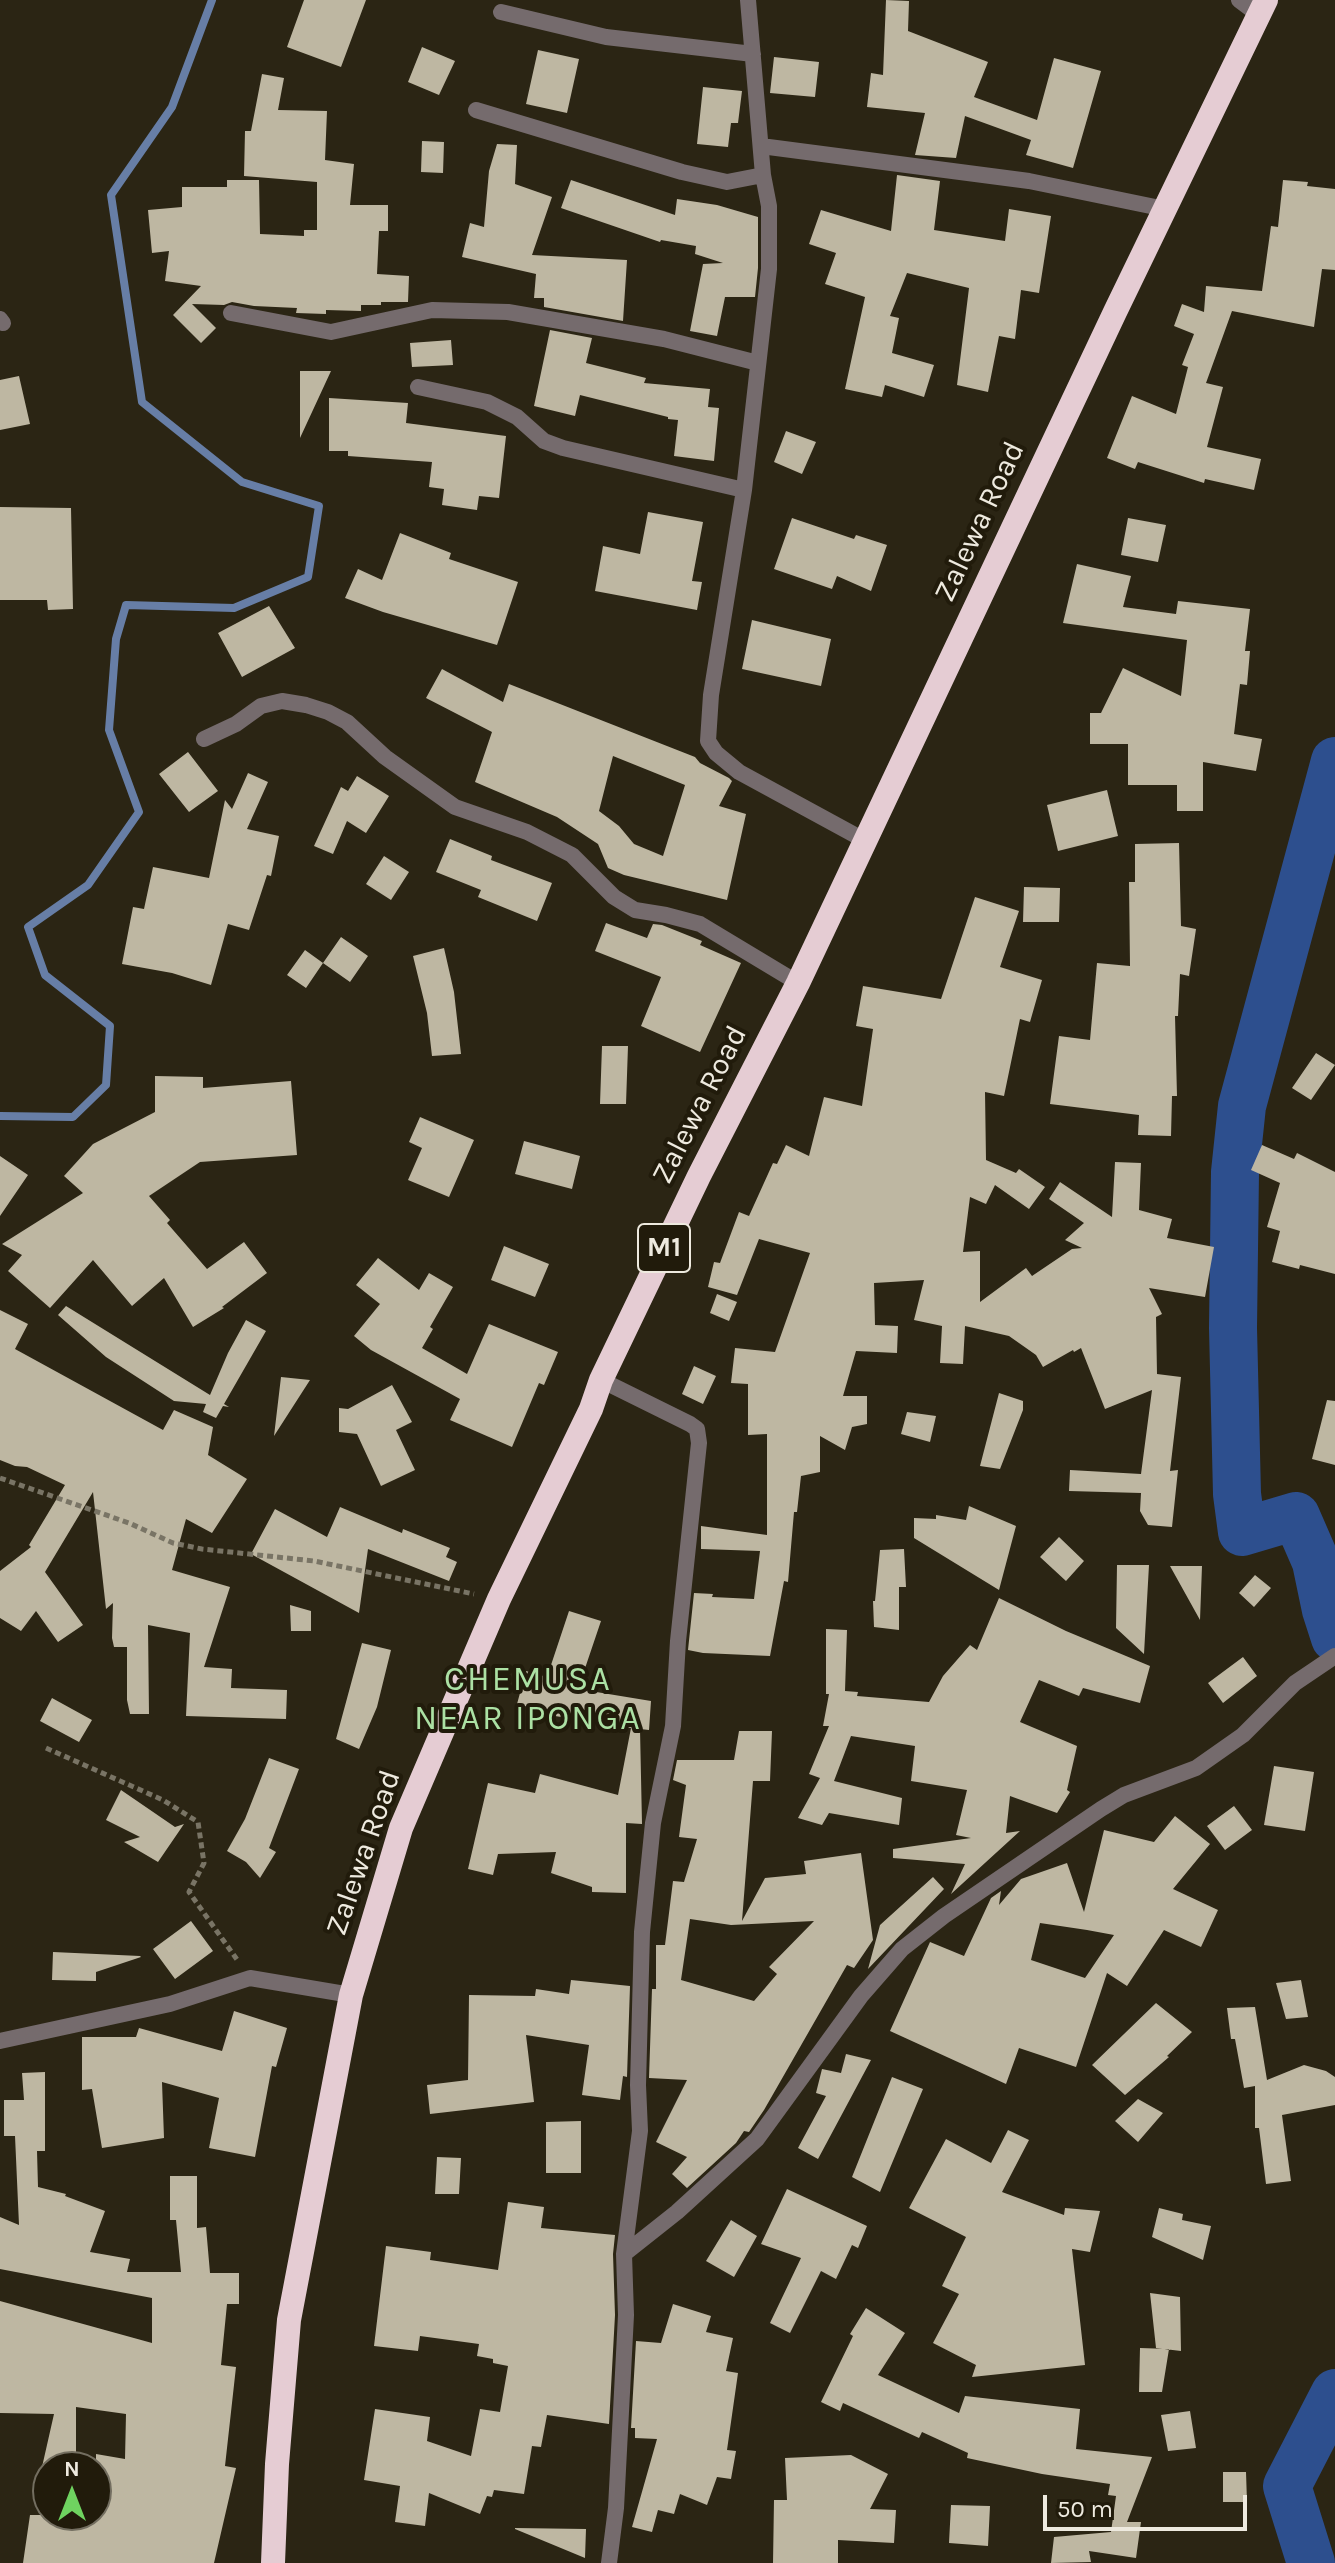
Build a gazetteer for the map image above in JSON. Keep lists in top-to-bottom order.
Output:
{
  "streets": {
    "highway": ["Zalewa Road", "M1"]
  },
  "districts": ["CHEMUSA NEAR IPONGA"],
  "scale_bar": "50 m",
  "north": "top"
}
